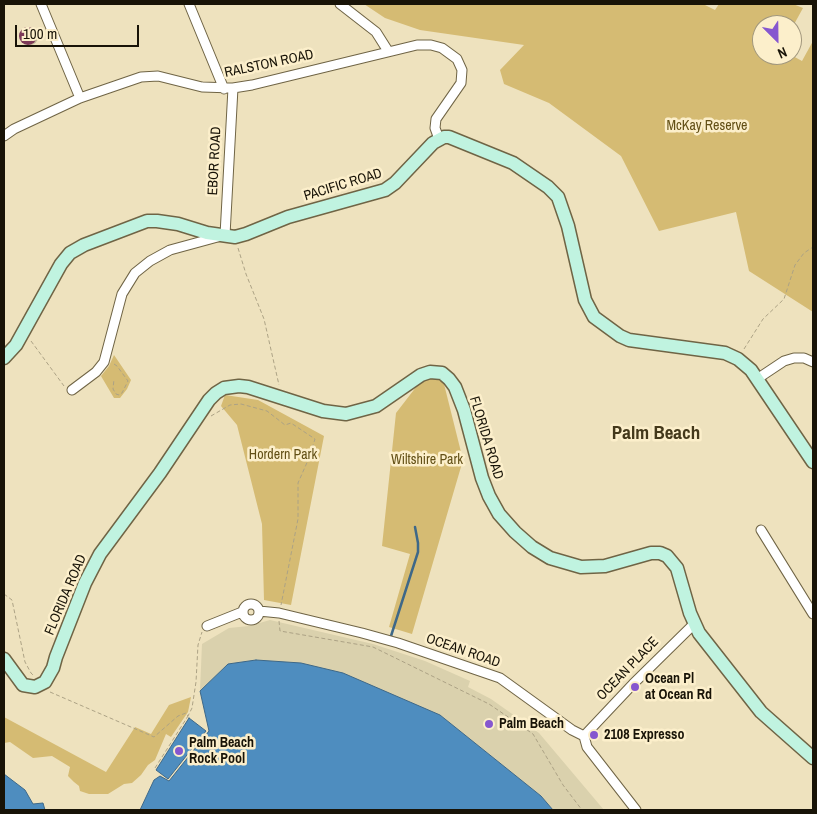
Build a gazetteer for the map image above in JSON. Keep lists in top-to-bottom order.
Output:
{
  "streets": {
    "main road": ["PACIFIC ROAD", "FLORIDA ROAD"],
    "street": [
      "RALSTON ROAD",
      "EBOR ROAD",
      "OCEAN ROAD",
      "OCEAN PLACE"
    ]
  },
  "crossings": [
    ["RALSTON ROAD", "EBOR ROAD"],
    ["RALSTON ROAD", "PACIFIC ROAD"],
    ["EBOR ROAD", "PACIFIC ROAD"],
    ["FLORIDA ROAD", "OCEAN PLACE"],
    ["OCEAN ROAD", "OCEAN PLACE"]
  ],
  "districts": ["Palm Beach"],
  "parks": ["McKay Reserve", "Hordern Park", "Wiltshire Park"],
  "places": [
    "Ocean Pl at Ocean Rd",
    "Palm Beach",
    "2108 Expresso",
    "Palm Beach Rock Pool"
  ],
  "scale_bar": "100 m",
  "north": "bottom right"
}
